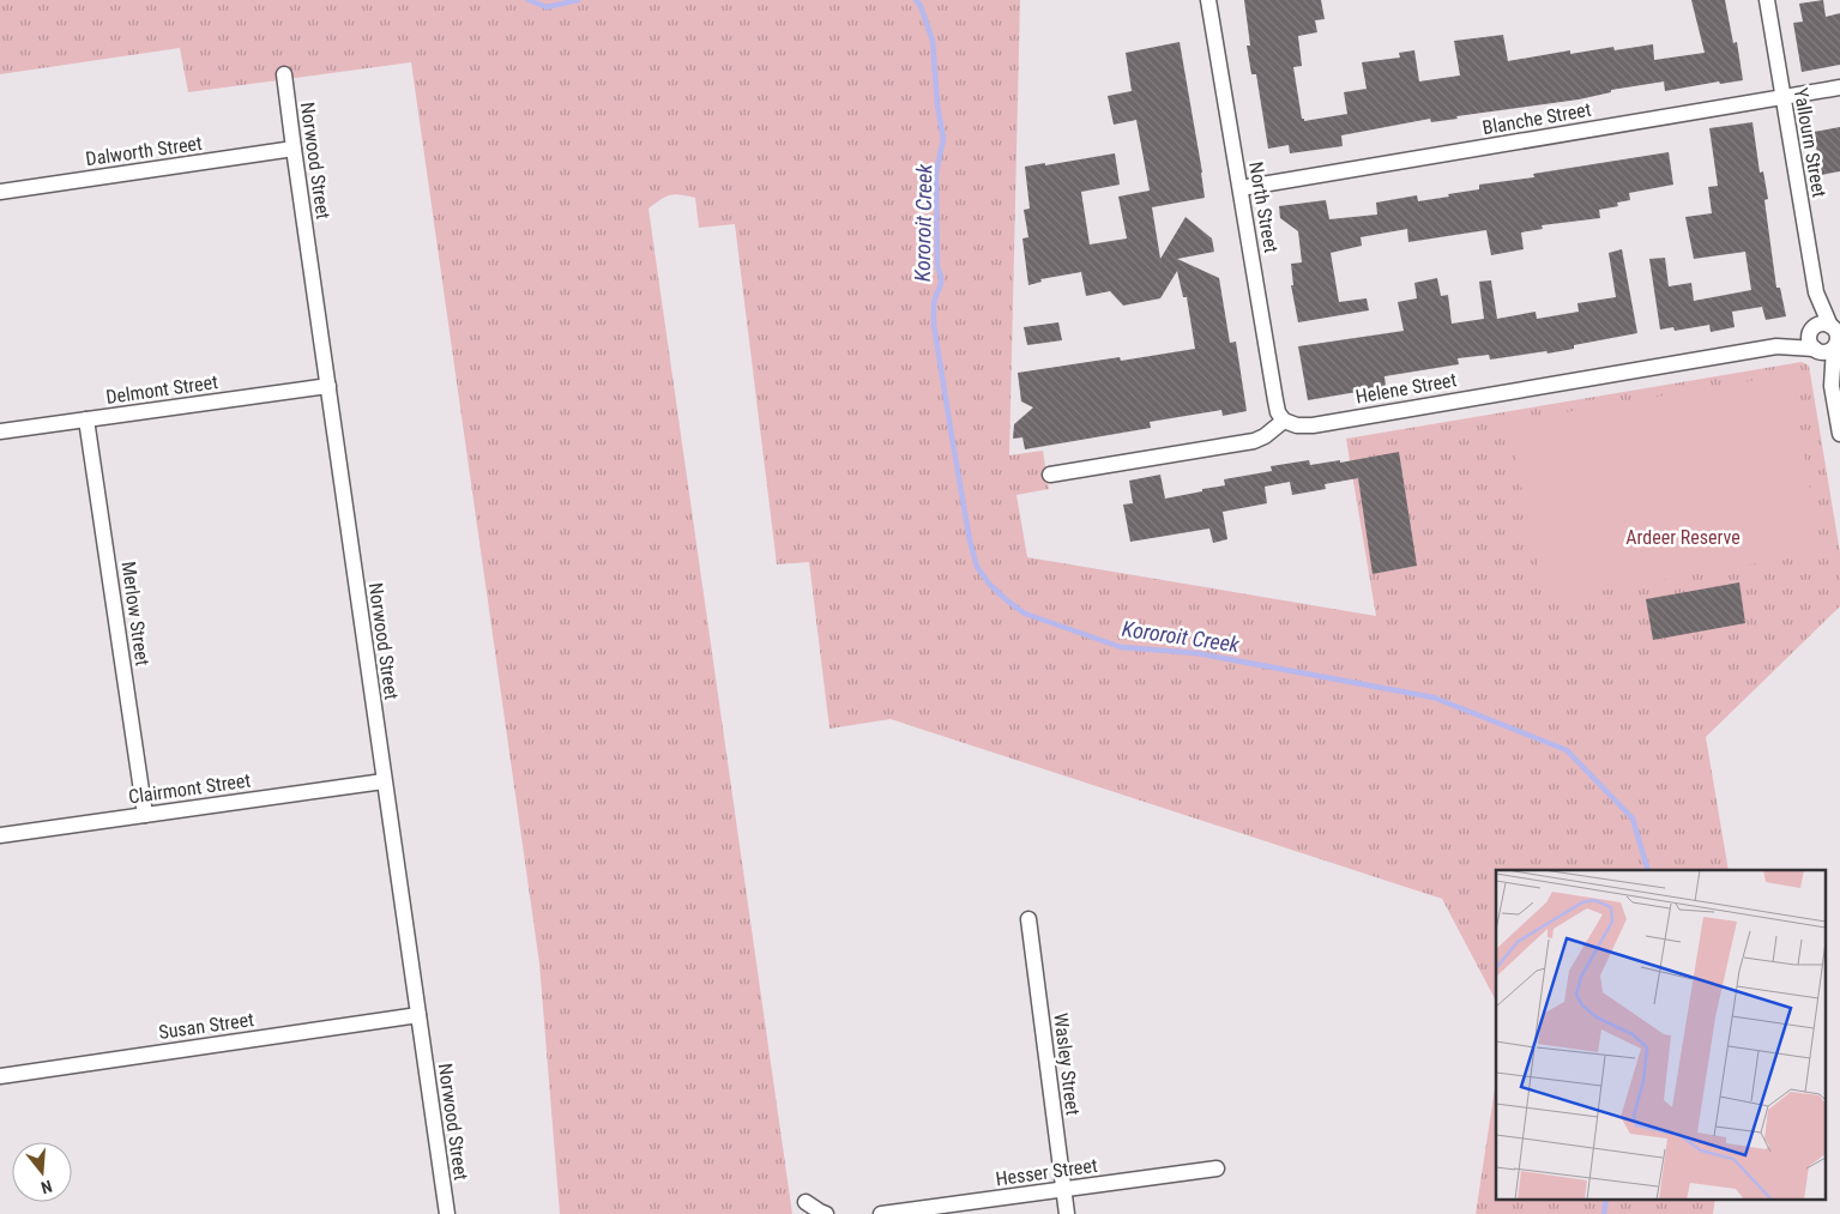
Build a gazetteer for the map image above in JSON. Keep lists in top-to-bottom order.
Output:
{
  "streets": {
    "street": [
      "Blanche Street",
      "Yallourn Street",
      "Dalworth Street",
      "Norwood Street",
      "North Street",
      "Helene Street",
      "Delmont Street",
      "Merlow Street",
      "Clairmont Street",
      "Susan Street",
      "Wasley Street",
      "Hesser Street"
    ]
  },
  "crossings": [
    ["Blanche Street", "Yallourn Street"],
    ["Blanche Street", "North Street"],
    ["Yallourn Street", "Helene Street"],
    ["Dalworth Street", "Norwood Street"],
    ["Norwood Street", "Delmont Street"],
    ["Norwood Street", "Clairmont Street"],
    ["Norwood Street", "Susan Street"],
    ["North Street", "Helene Street"],
    ["Delmont Street", "Merlow Street"],
    ["Merlow Street", "Clairmont Street"],
    ["Wasley Street", "Hesser Street"]
  ],
  "water": ["Kororoit Creek"],
  "parks": ["Ardeer Reserve"],
  "north": "bottom"
}
